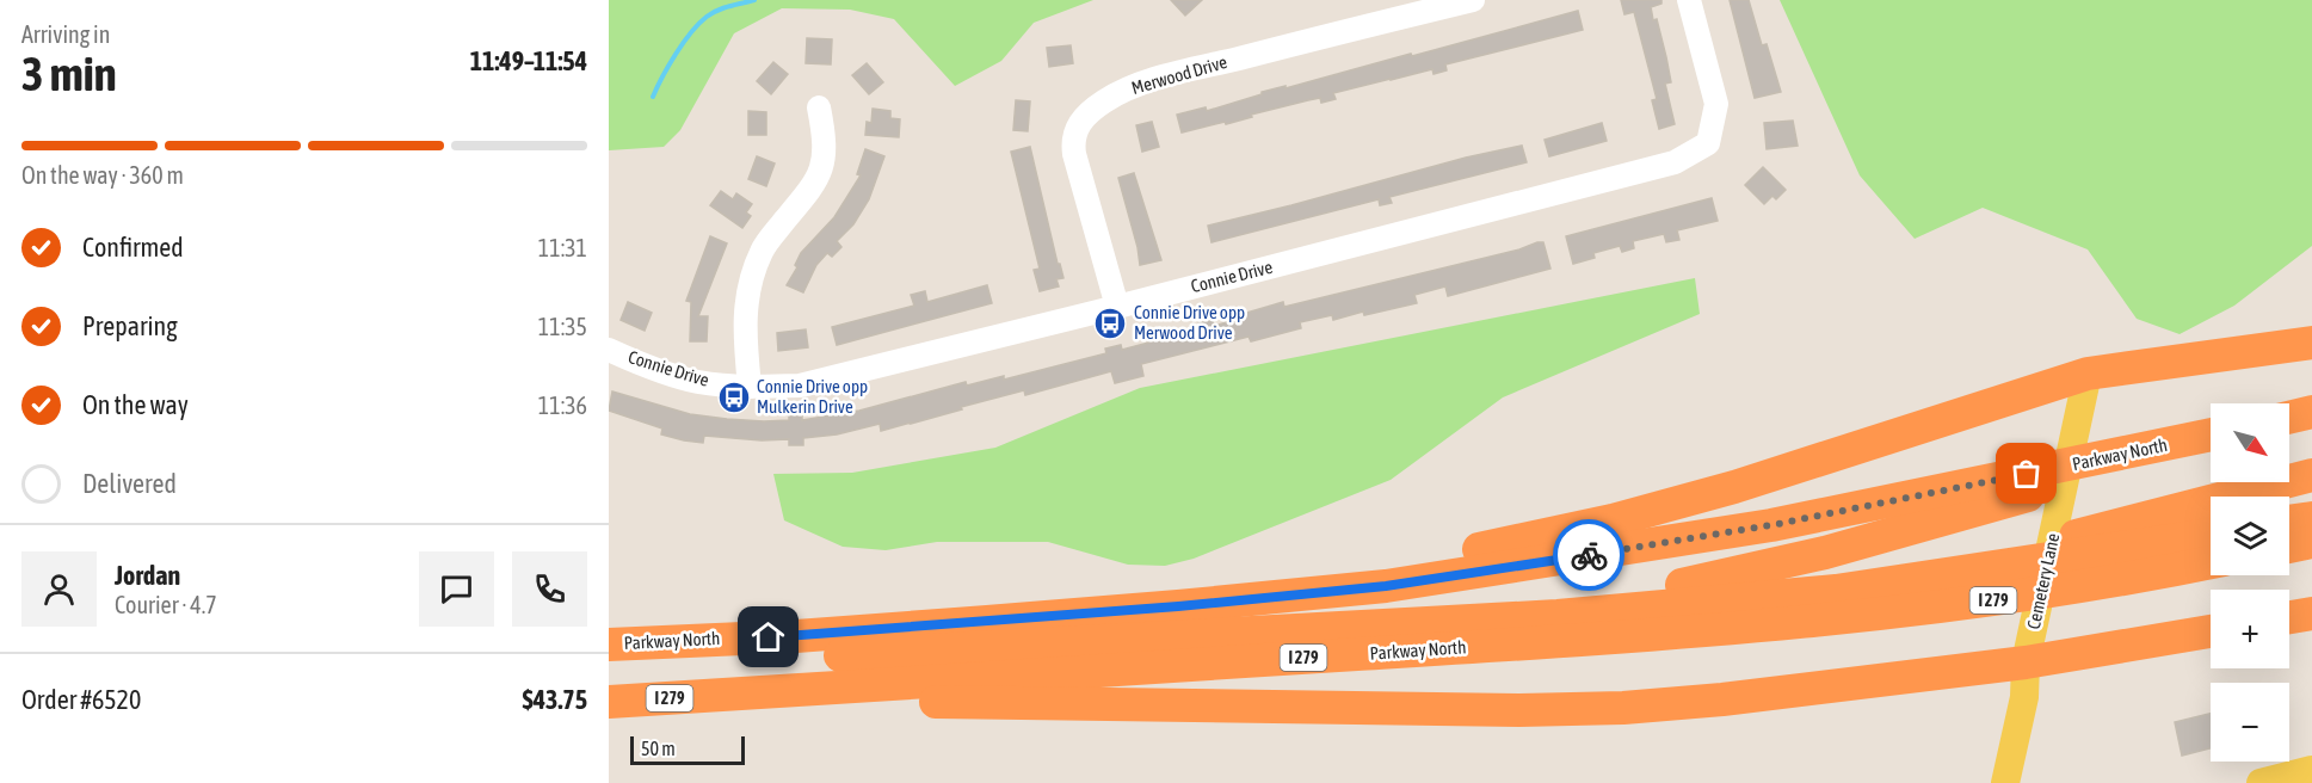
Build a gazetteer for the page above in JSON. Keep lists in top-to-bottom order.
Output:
{
  "streets": {
    "highway": ["Parkway North", "I 279"],
    "main road": ["Cemetery Lane"],
    "street": ["Merwood Drive", "Connie Drive"]
  },
  "crossings": [
    ["Merwood Drive", "Connie Drive"]
  ],
  "places": {
    "bus stop": ["Connie Drive opp Merwood Drive", "Connie Drive opp Mulkerin Drive"]
  },
  "scale_bar": "50 m",
  "north": "bottom right",
  "page": {
    "heading": ["3 min", "Arriving in", "11:49–11:54"],
    "panel": [
      "Jordan",
      "Courier · 4.7",
      "Order #6520",
      "$43.75"
    ],
    "bar": "On the way · 360 m",
    "list": [
      ["Confirmed", "11:31"],
      ["Preparing", "11:35"],
      ["On the way", "11:36"],
      "Delivered"
    ],
    "map_buttons": ["+", "−"],
    "scale": "50 m"
  }
}
